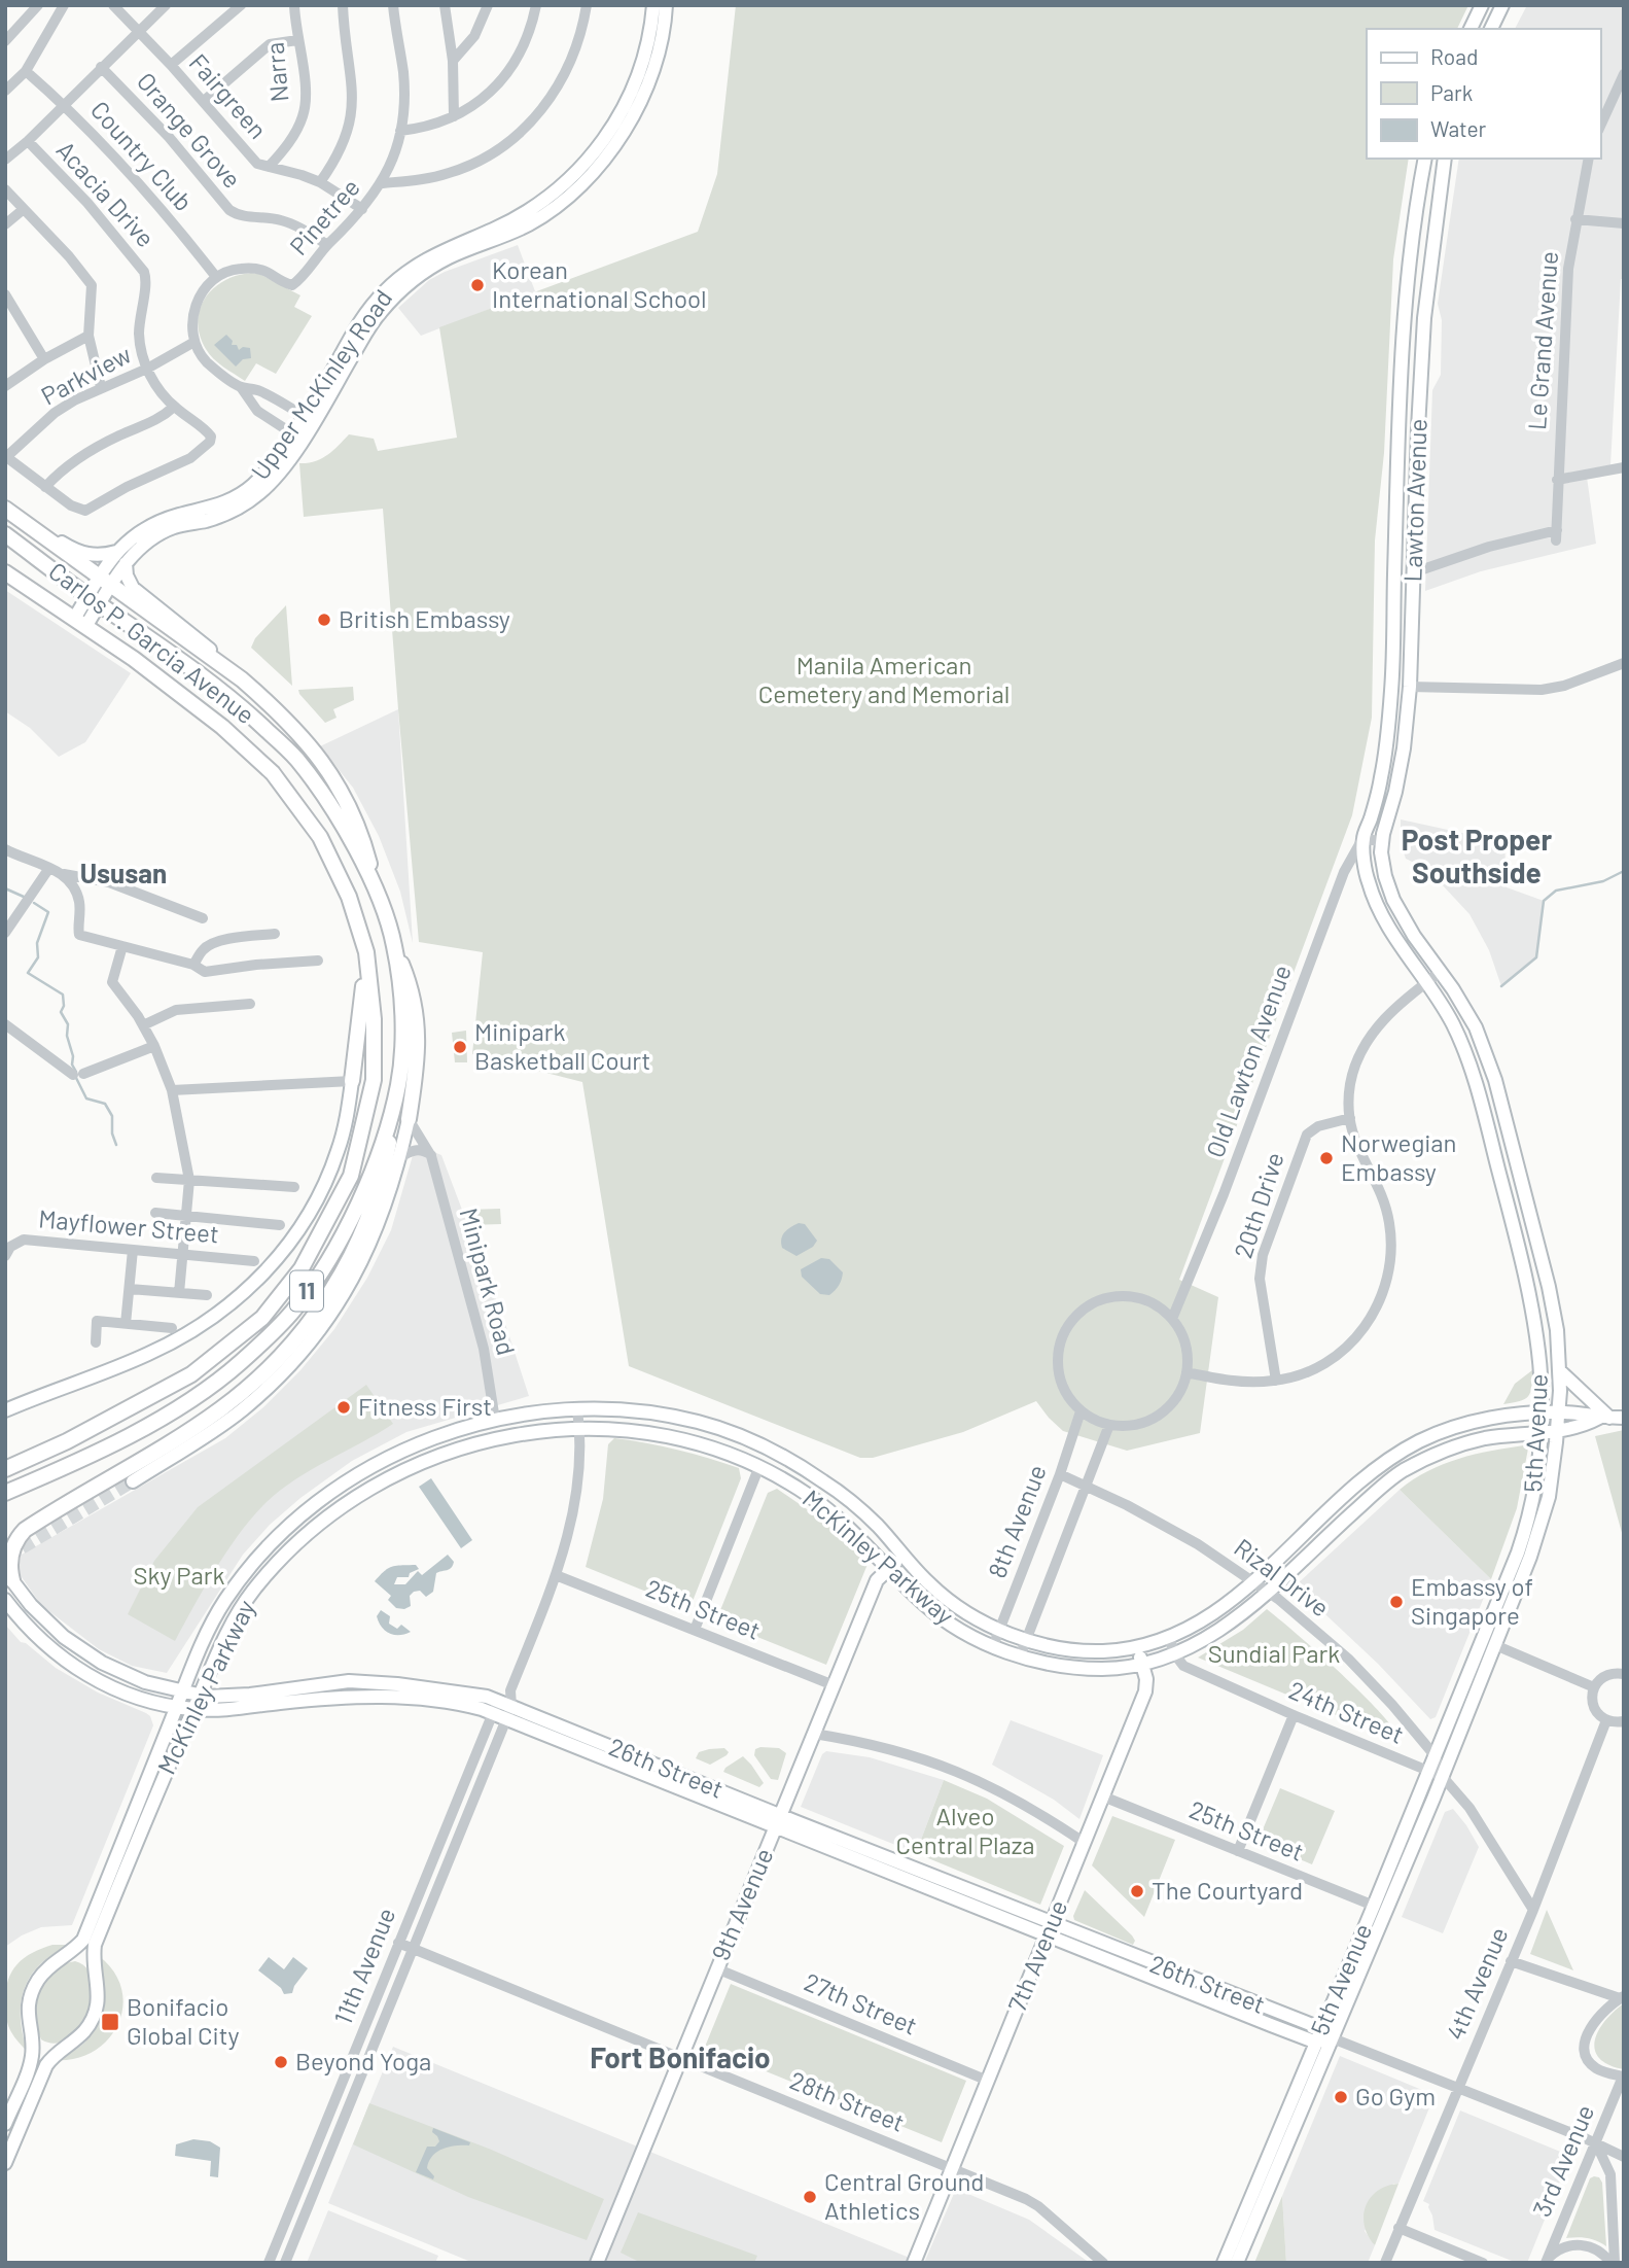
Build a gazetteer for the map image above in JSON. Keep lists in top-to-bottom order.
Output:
{
  "streets": {
    "main road": [
      "Upper McKinley Road",
      "Lawton Avenue",
      "Carlos P. Garcia Avenue",
      "11",
      "5th Avenue",
      "McKinley Parkway",
      "26th Street",
      "9th Avenue",
      "7th Avenue"
    ],
    "street": [
      "Narra",
      "Fairgreen",
      "Orange Grove",
      "Country Club",
      "Acacia Drive",
      "Pinetree",
      "Le Grand Avenue",
      "Parkview",
      "Old Lawton Avenue",
      "20th Drive",
      "Mayflower Street",
      "Minipark Road",
      "8th Avenue",
      "Rizal Drive",
      "25th Street",
      "24th Street",
      "11th Avenue",
      "4th Avenue",
      "27th Street",
      "28th Street",
      "3rd Avenue"
    ]
  },
  "crossings": [
    ["Narra", "Fairgreen"],
    ["Fairgreen", "Pinetree"],
    ["Orange Grove", "Pinetree"],
    ["Country Club", "Pinetree"],
    ["Acacia Drive", "Parkview"],
    ["Le Grand Avenue", "Lawton Avenue"],
    ["Upper McKinley Road", "Carlos P. Garcia Avenue"],
    ["Lawton Avenue", "Old Lawton Avenue"],
    ["Lawton Avenue", "5th Avenue"],
    ["Old Lawton Avenue", "5th Avenue"],
    ["Old Lawton Avenue", "8th Avenue"],
    ["Minipark Road", "McKinley Parkway"],
    ["5th Avenue", "McKinley Parkway"],
    ["5th Avenue", "Rizal Drive"],
    ["5th Avenue", "25th Street"],
    ["5th Avenue", "24th Street"],
    ["5th Avenue", "26th Street"],
    ["8th Avenue", "McKinley Parkway"],
    ["8th Avenue", "Rizal Drive"],
    ["McKinley Parkway", "Rizal Drive"],
    ["McKinley Parkway", "24th Street"],
    ["McKinley Parkway", "26th Street"],
    ["McKinley Parkway", "9th Avenue"],
    ["McKinley Parkway", "7th Avenue"],
    ["McKinley Parkway", "11th Avenue"],
    ["Rizal Drive", "24th Street"],
    ["Rizal Drive", "4th Avenue"],
    ["25th Street", "9th Avenue"],
    ["25th Street", "7th Avenue"],
    ["25th Street", "11th Avenue"],
    ["26th Street", "9th Avenue"],
    ["26th Street", "7th Avenue"],
    ["26th Street", "11th Avenue"],
    ["26th Street", "4th Avenue"],
    ["26th Street", "3rd Avenue"],
    ["9th Avenue", "27th Street"],
    ["9th Avenue", "28th Street"],
    ["7th Avenue", "27th Street"],
    ["7th Avenue", "28th Street"],
    ["11th Avenue", "28th Street"]
  ],
  "districts": ["Post Proper Southside", "Ususan", "Fort Bonifacio"],
  "parks": [
    "Manila American Cemetery and Memorial",
    "Sky Park",
    "Sundial Park",
    "Alveo Central Plaza"
  ],
  "places": {
    "other": [
      "Korean International School",
      "British Embassy",
      "Minipark Basketball Court",
      "Norwegian Embassy",
      "Fitness First",
      "Embassy of Singapore",
      "The Courtyard",
      "Beyond Yoga",
      "Go Gym",
      "Central Ground Athletics"
    ],
    "transit": ["Bonifacio Global City"]
  },
  "legend": ["Road", "Park", "Water"]
}
